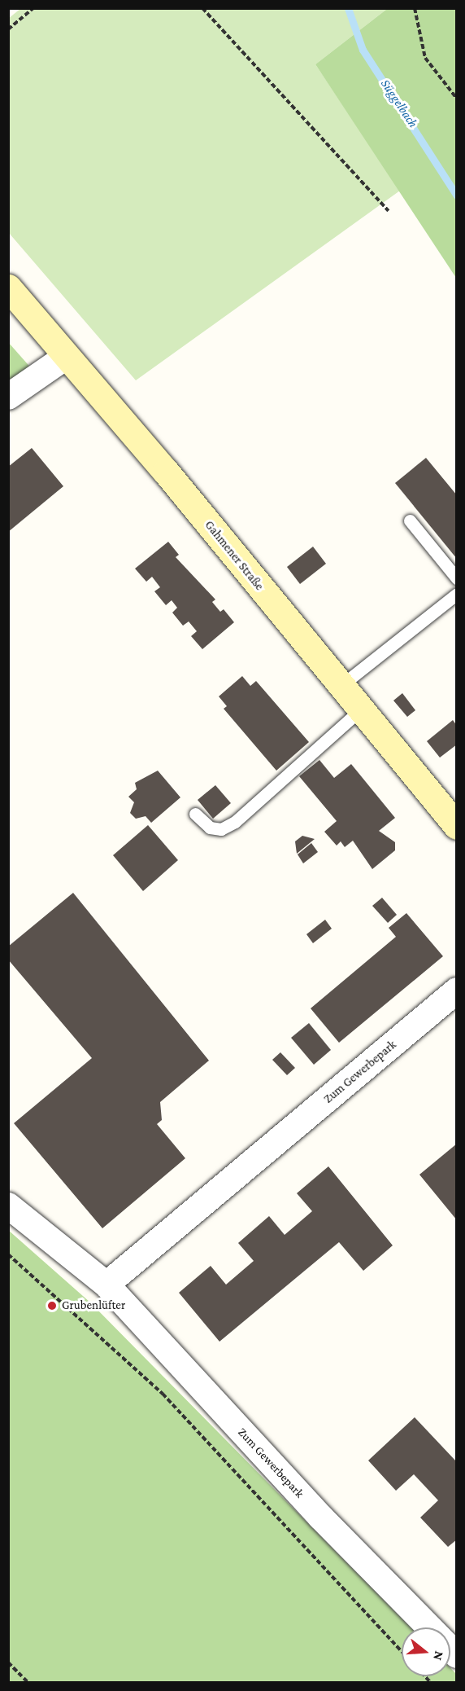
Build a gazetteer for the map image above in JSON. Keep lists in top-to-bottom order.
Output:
{
  "streets": {
    "main road": ["Gahmener Straße"],
    "street": ["Zum Gewerbepark"]
  },
  "water": ["Süggelbach"],
  "places": ["Grubenlüfter"],
  "north": "right"
}
